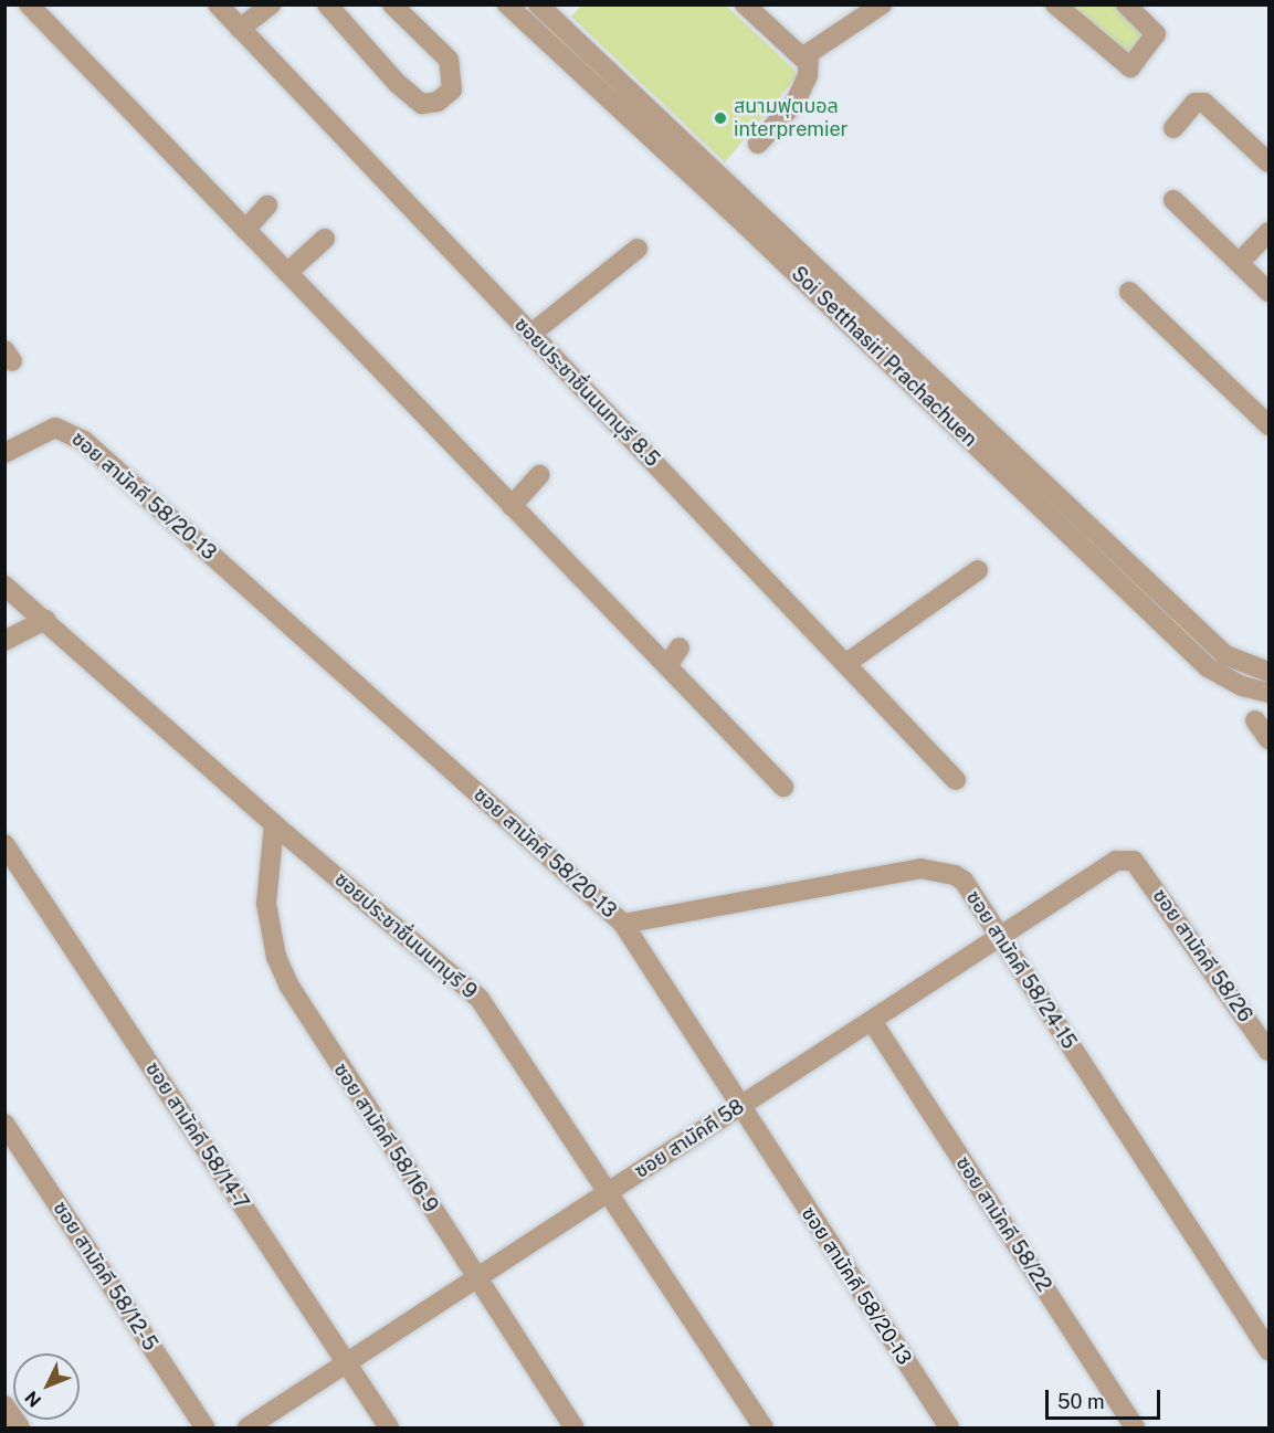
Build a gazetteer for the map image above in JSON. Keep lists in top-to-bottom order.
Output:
{
  "streets": {
    "street": [
      "Soi Setthasiri Prachachuen",
      "ซอยประชาชื่นนนทบุรี 8.5",
      "ซอย สามัคคี 58/20-13",
      "ซอยประชาชื่นนนทบุรี 9",
      "ซอย สามัคคี 58/26",
      "ซอย สามัคคี 58/24-15",
      "ซอย สามัคคี 58/14-7",
      "ซอย สามัคคี 58/16-9",
      "ซอย สามัคคี 58",
      "ซอย สามัคคี 58/22",
      "ซอย สามัคคี 58/12-5"
    ]
  },
  "crossings": [
    ["ซอย สามัคคี 58/20-13", "ซอย สามัคคี 58/24-15"],
    ["ซอย สามัคคี 58/20-13", "ซอย สามัคคี 58"],
    ["ซอยประชาชื่นนนทบุรี 9", "ซอย สามัคคี 58/16-9"],
    ["ซอยประชาชื่นนนทบุรี 9", "ซอย สามัคคี 58"],
    ["ซอย สามัคคี 58/26", "ซอย สามัคคี 58"],
    ["ซอย สามัคคี 58/24-15", "ซอย สามัคคี 58"],
    ["ซอย สามัคคี 58/14-7", "ซอย สามัคคี 58"],
    ["ซอย สามัคคี 58/16-9", "ซอย สามัคคี 58"],
    ["ซอย สามัคคี 58", "ซอย สามัคคี 58/22"]
  ],
  "places": ["สนามฟุตบอล interpremier"],
  "scale_bar": "50 m",
  "north": "bottom left"
}
